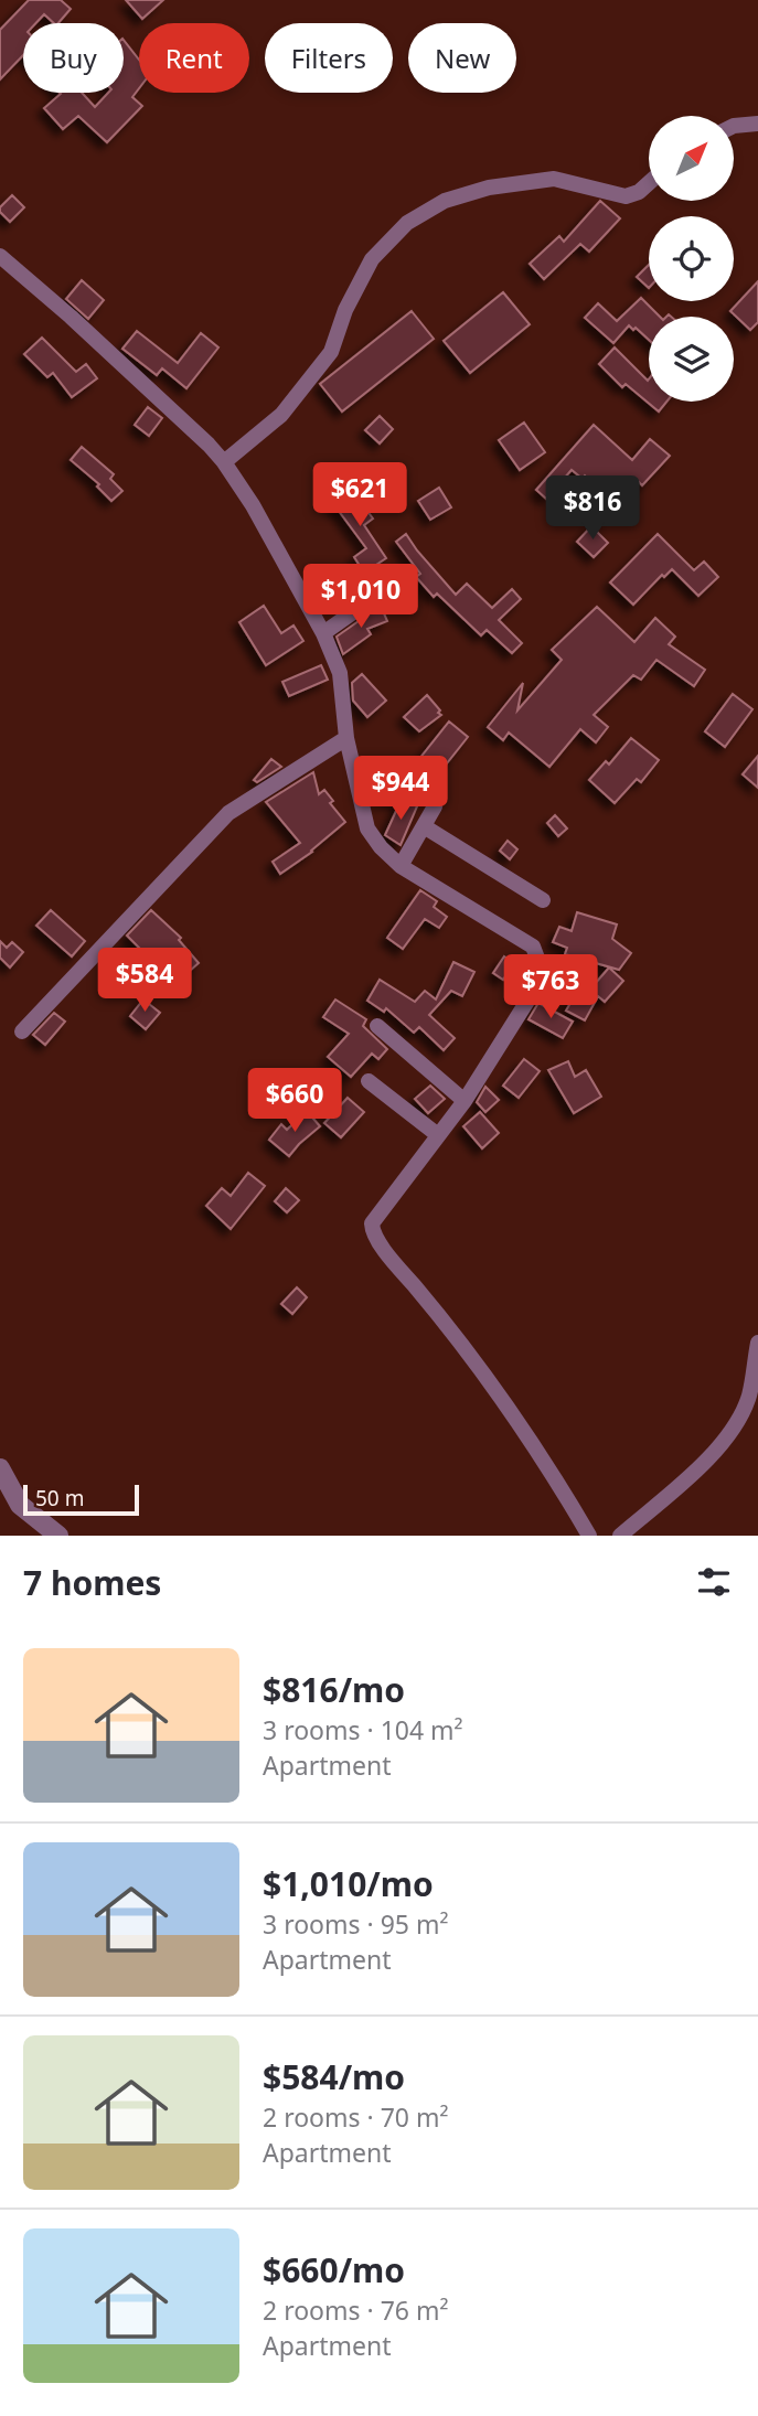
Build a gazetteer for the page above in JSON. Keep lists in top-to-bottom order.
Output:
{
  "scale_bar": "50 m",
  "north": "top right",
  "page": {
    "chip": [
      "Buy",
      "Rent",
      "Filters",
      "New"
    ],
    "price": [
      "$621",
      "$816",
      "$1,010",
      "$944",
      "$584",
      "$763",
      "$660"
    ],
    "scale": "50 m",
    "heading": "7 homes",
    "list": [
      {
        "name": "$816/mo",
        "note": "3 rooms · 104 m² · Apartment"
      },
      {
        "name": "$1,010/mo",
        "note": "3 rooms · 95 m² · Apartment"
      },
      {
        "name": "$584/mo",
        "note": "2 rooms · 70 m² · Apartment"
      },
      {
        "name": "$660/mo",
        "note": "2 rooms · 76 m² · Apartment"
      }
    ]
  }
}
